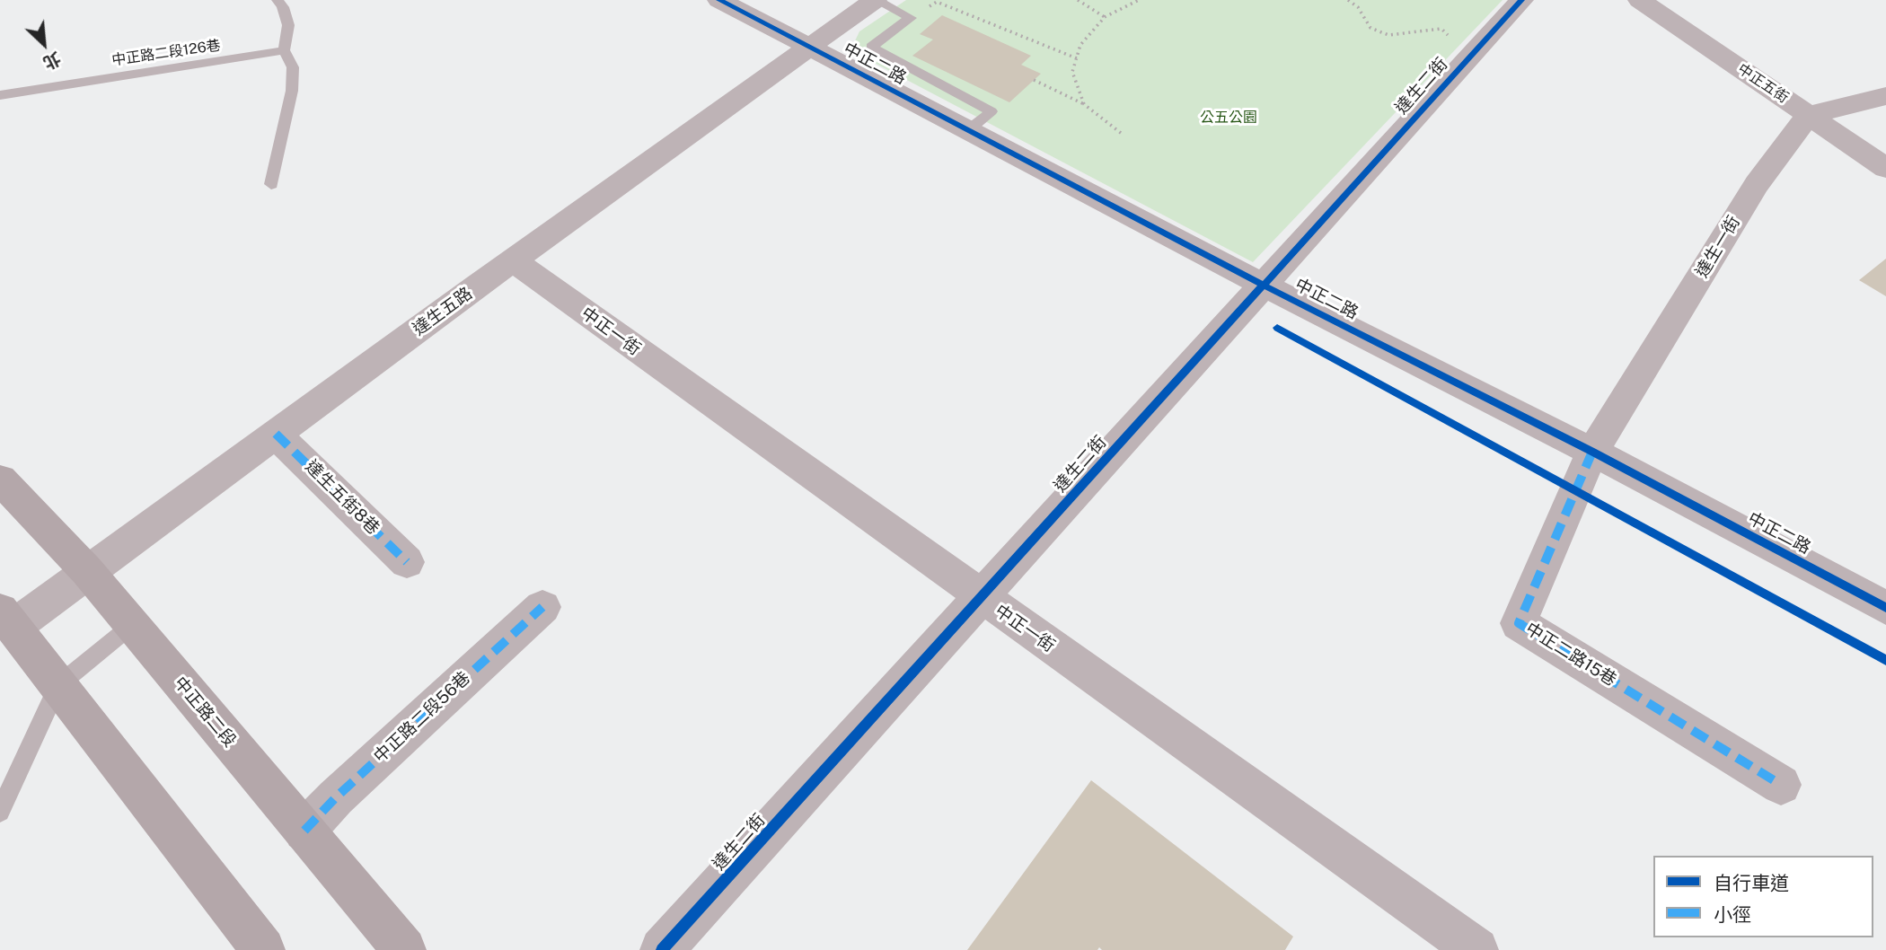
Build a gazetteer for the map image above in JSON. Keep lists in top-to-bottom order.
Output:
{
  "streets": {
    "main road": ["中正路二段"],
    "street": [
      "中正二路",
      "中正五街",
      "達生二街",
      "達生一街",
      "達生五路",
      "中正一街",
      "達生五街8巷",
      "中正二路15巷",
      "中正路二段56巷"
    ],
    "lane": ["中正路二段126巷"]
  },
  "crossings": [
    ["中正二路", "達生二街"],
    ["中正二路", "達生一街"],
    ["中正二路", "達生五路"],
    ["中正二路", "中正二路15巷"],
    ["中正五街", "達生一街"],
    ["達生二街", "中正一街"],
    ["達生一街", "中正二路15巷"],
    ["達生五路", "中正一街"],
    ["達生五路", "達生五街8巷"],
    ["達生五路", "中正路二段"],
    ["中正路二段", "中正路二段56巷"]
  ],
  "parks": ["公五公園"],
  "legend": ["自行車道", "小徑"],
  "north": "bottom right"
}
